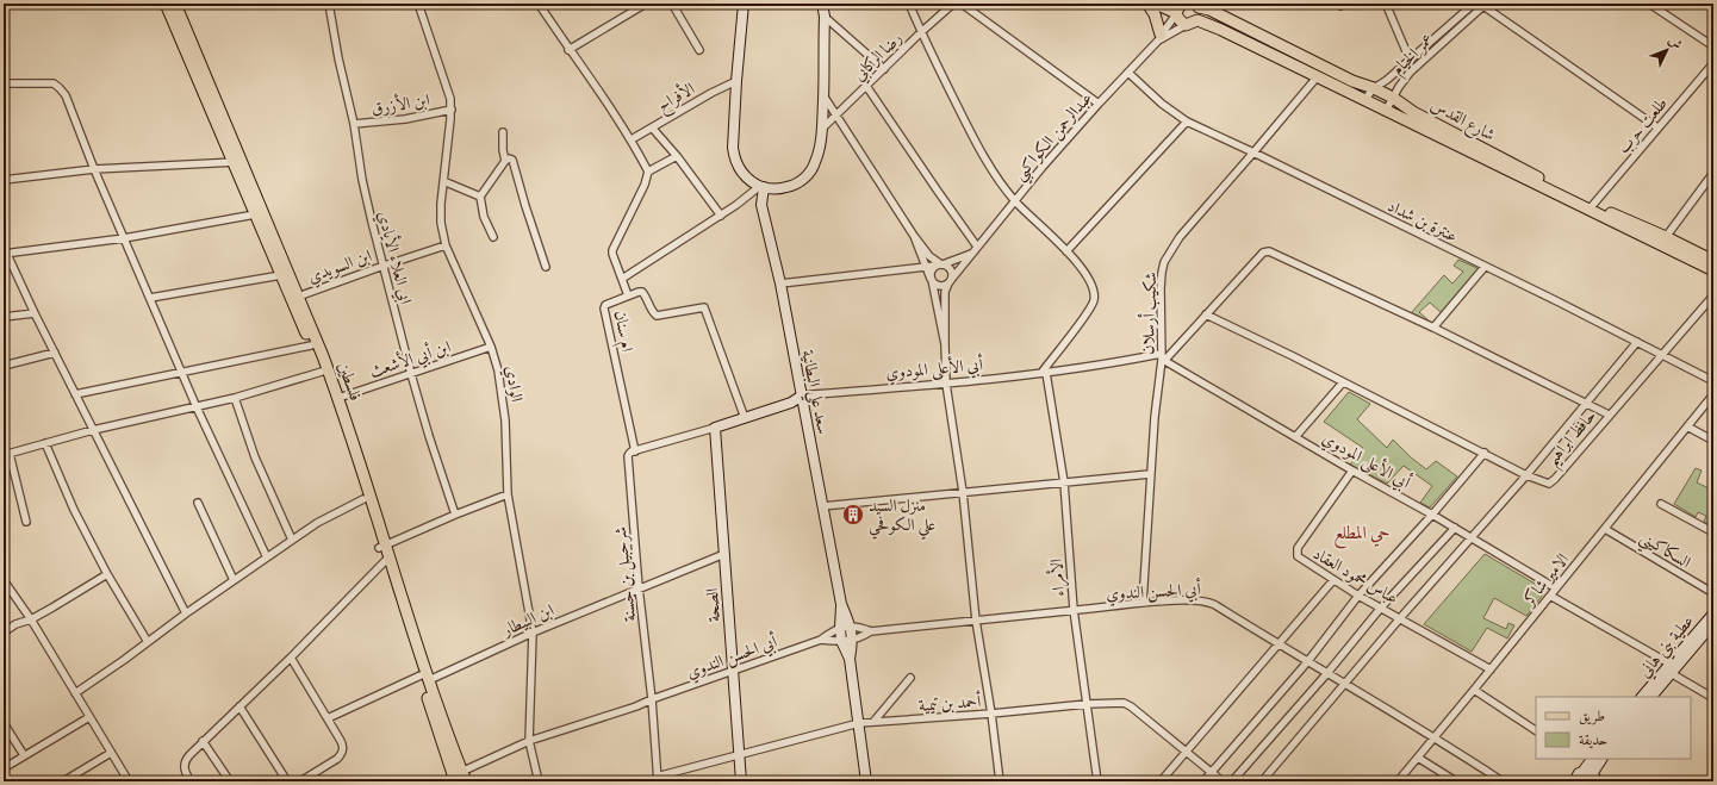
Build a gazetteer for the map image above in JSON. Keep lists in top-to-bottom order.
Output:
{
  "streets": {
    "main road": [
      "شارع القدس",
      "أبي الأعلى المودوي",
      "فلسطين",
      "سعد علي البطانية",
      "الصحة",
      "عطية بني هاني"
    ],
    "street": [
      "عمر الخيام",
      "رضا الركابي",
      "الأفراح",
      "ابن الأزرق",
      "طلعت حرب",
      "عبدالرحمن الكواكبي",
      "عنترة بن شداد",
      "ابي العلاء الأيادي",
      "ابن السويدي",
      "شكيب أرسلان",
      "ام سنان",
      "ابن أبي الأشعث",
      "الوادي",
      "حافظ ابراهيم",
      "السكاكيني",
      "شرحبيل بن حسنة",
      "عباس محمود العقاد",
      "الأمراء",
      "الامير شاكر",
      "أبي الحسن الندوي",
      "ابن البيطار",
      "أحمد بن تيمية"
    ]
  },
  "crossings": [
    ["عمر الخيام", "شارع القدس"],
    ["ابن الأزرق", "ابي العلاء الأيادي"],
    ["ابن الأزرق", "الوادي"],
    ["شارع القدس", "طلعت حرب"],
    ["عبدالرحمن الكواكبي", "عنترة بن شداد"],
    ["عبدالرحمن الكواكبي", "سعد علي البطانية"],
    ["عنترة بن شداد", "شكيب أرسلان"],
    ["عنترة بن شداد", "حافظ ابراهيم"],
    ["ابي العلاء الأيادي", "ابن السويدي"],
    ["ابي العلاء الأيادي", "ابن أبي الأشعث"],
    ["ابن السويدي", "فلسطين"],
    ["ابن السويدي", "الوادي"],
    ["شكيب أرسلان", "أبي الأعلى المودوي"],
    ["شكيب أرسلان", "أبي الحسن الندوي"],
    ["ام سنان", "أبي الأعلى المودوي"],
    ["ام سنان", "شرحبيل بن حسنة"],
    ["ابن أبي الأشعث", "فلسطين"],
    ["ابن أبي الأشعث", "الوادي"],
    ["أبي الأعلى المودوي", "سعد علي البطانية"],
    ["أبي الأعلى المودوي", "عباس محمود العقاد"],
    ["أبي الأعلى المودوي", "الأمراء"],
    ["أبي الأعلى المودوي", "الامير شاكر"],
    ["أبي الأعلى المودوي", "الصحة"],
    ["فلسطين", "أبي الحسن الندوي"],
    ["فلسطين", "ابن البيطار"],
    ["الوادي", "أبي الحسن الندوي"],
    ["الوادي", "ابن البيطار"],
    ["سعد علي البطانية", "أبي الحسن الندوي"],
    ["سعد علي البطانية", "أحمد بن تيمية"],
    ["السكاكيني", "الامير شاكر"],
    ["شرحبيل بن حسنة", "أبي الحسن الندوي"],
    ["شرحبيل بن حسنة", "ابن البيطار"],
    ["شرحبيل بن حسنة", "أحمد بن تيمية"],
    ["عباس محمود العقاد", "الامير شاكر"],
    ["الأمراء", "أبي الحسن الندوي"],
    ["الأمراء", "أحمد بن تيمية"],
    ["الامير شاكر", "أبي الحسن الندوي"],
    ["أبي الحسن الندوي", "الصحة"],
    ["الصحة", "ابن البيطار"],
    ["الصحة", "أحمد بن تيمية"]
  ],
  "districts": ["حي المطلع"],
  "places": {
    "building": ["منزل السيد علي الكوفحي"]
  },
  "legend": ["طريق", "حديقة"],
  "north": "top right"
}
